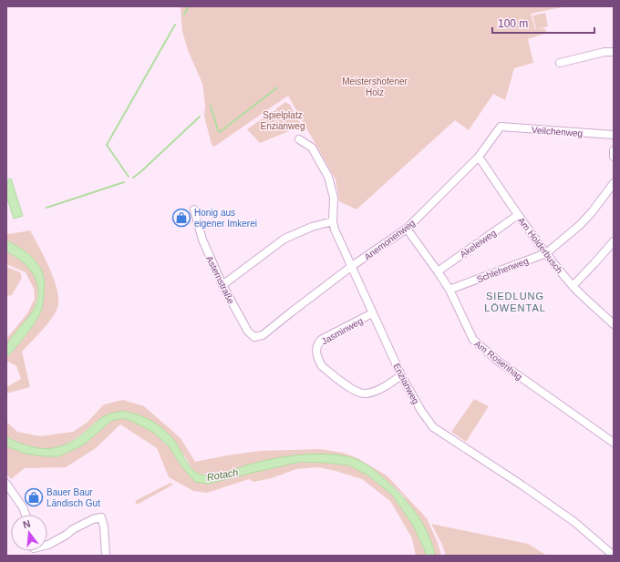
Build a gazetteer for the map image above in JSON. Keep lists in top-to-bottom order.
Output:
{
  "streets": {
    "street": [
      "Veilchenweg",
      "Anemonenweg",
      "Akeleiweg",
      "Am Holderbusch",
      "Schlehenweg",
      "Asternstraße",
      "Jasminweg",
      "Am Rosenhag",
      "Enzianweg"
    ]
  },
  "crossings": [
    ["Veilchenweg", "Anemonenweg"],
    ["Anemonenweg", "Am Holderbusch"],
    ["Anemonenweg", "Asternstraße"],
    ["Anemonenweg", "Am Rosenhag"],
    ["Anemonenweg", "Enzianweg"],
    ["Akeleiweg", "Am Holderbusch"],
    ["Akeleiweg", "Am Rosenhag"],
    ["Am Holderbusch", "Schlehenweg"],
    ["Schlehenweg", "Am Rosenhag"],
    ["Jasminweg", "Enzianweg"]
  ],
  "districts": ["SIEDLUNG LÖWENTAL"],
  "water": ["Rotach"],
  "parks": ["Meistershofener Holz", "Spielplatz Enzianweg"],
  "places": {
    "shop": ["Honig aus eigener Imkerei", "Bauer Baur Ländisch Gut"]
  },
  "scale_bar": "100 m",
  "north": "top"
}
